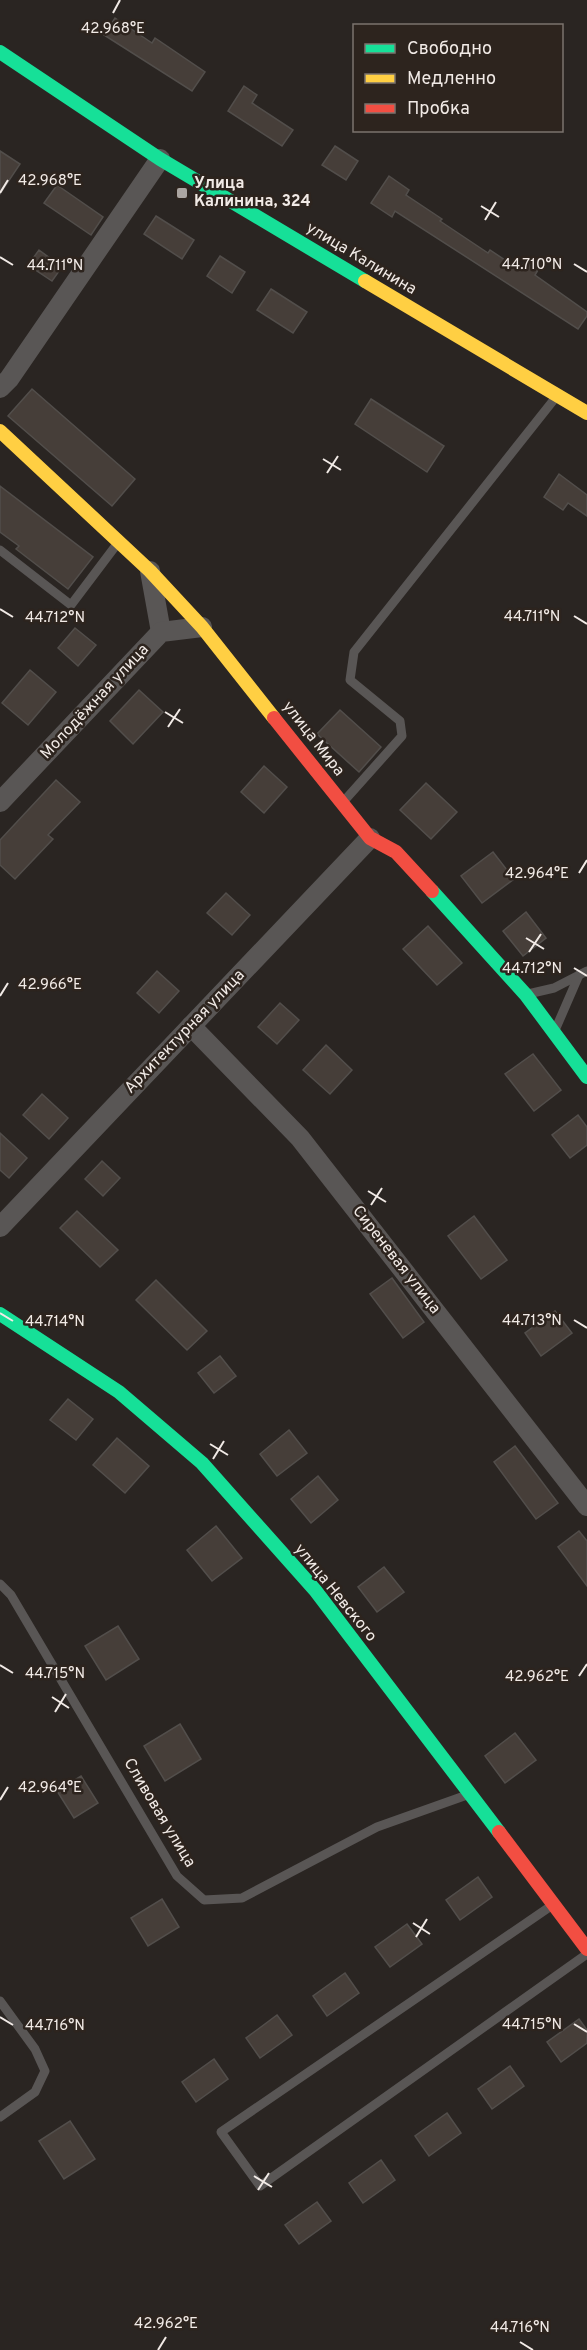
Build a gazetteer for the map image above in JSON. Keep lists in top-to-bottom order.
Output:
{
  "streets": {
    "street": [
      "улица Калинина",
      "Молодёжная улица",
      "улица Мира",
      "Архитектурная улица",
      "Сиреневая улица",
      "улица Невского"
    ],
    "lane": ["Сливовая улица"]
  },
  "crossings": [
    ["Молодёжная улица", "улица Мира"],
    ["улица Мира", "Архитектурная улица"],
    ["Архитектурная улица", "Сиреневая улица"],
    ["улица Невского", "Сливовая улица"]
  ],
  "places": {
    "transit": ["Улица Калинина, 324"]
  },
  "legend": ["Свободно", "Медленно", "Пробка"],
  "coordinates": [
    "42.968°E",
    "44.710°N",
    "44.711°N",
    "44.712°N",
    "42.964°E",
    "42.966°E",
    "44.713°N",
    "44.714°N",
    "44.715°N",
    "42.962°E",
    "44.716°N"
  ]
}
